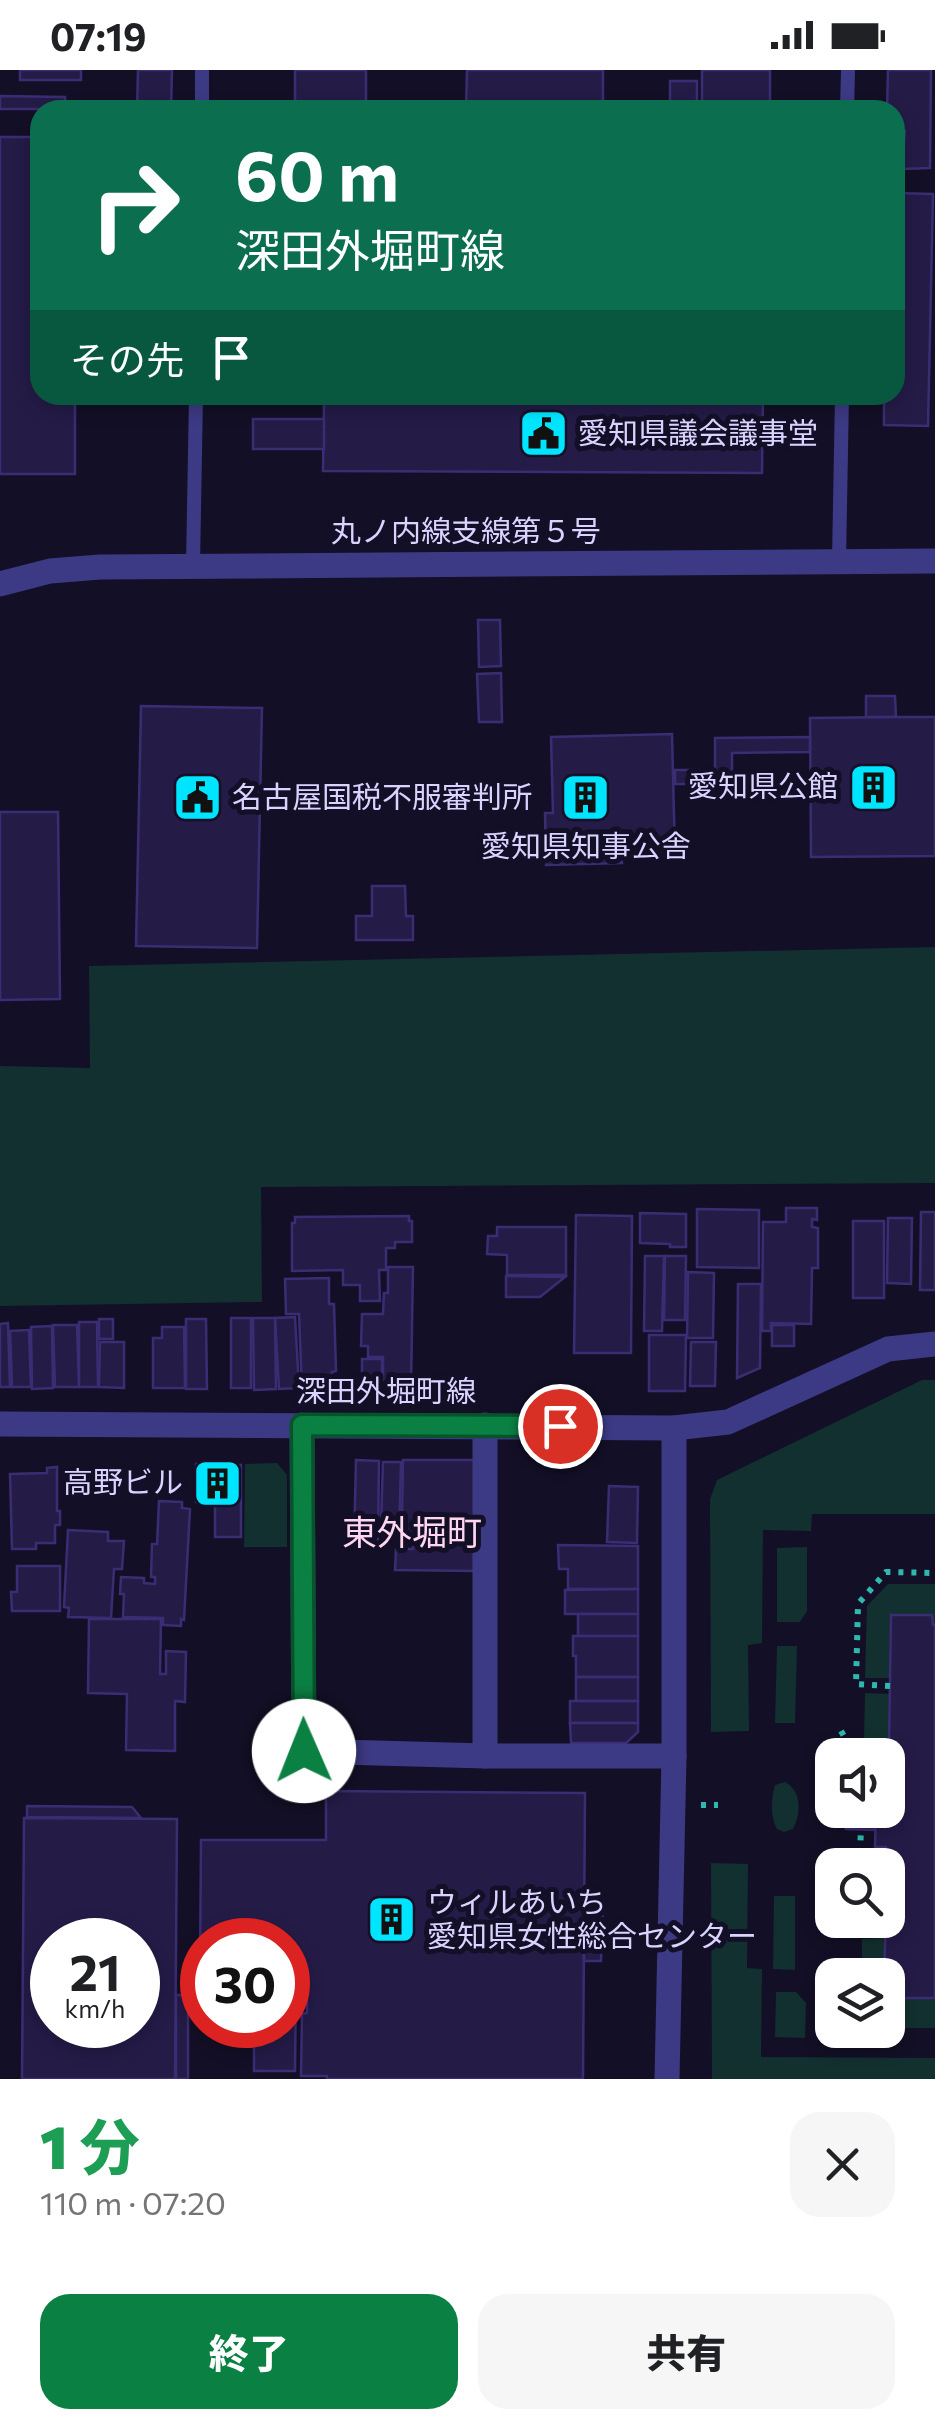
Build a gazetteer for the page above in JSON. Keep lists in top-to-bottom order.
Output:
{
  "streets": {
    "street": ["丸ノ内線支線第５号", "深田外堀町線"]
  },
  "districts": ["東外堀町"],
  "places": {
    "public building": ["愛知県議会議事堂", "名古屋国税不服審判所"],
    "building": [
      "愛知県公館",
      "愛知県知事公舎",
      "高野ビル",
      "ウィルあいち 愛知県女性総合センター"
    ]
  },
  "page": {
    "status": "07:19",
    "turn": ["60 m", "深田外堀町線"],
    "then": "その先",
    "speed": "21 km/h",
    "limit": "30",
    "heading": ["1 分", "110 m · 07:20"],
    "buttons": ["終了", "共有"]
  }
}
